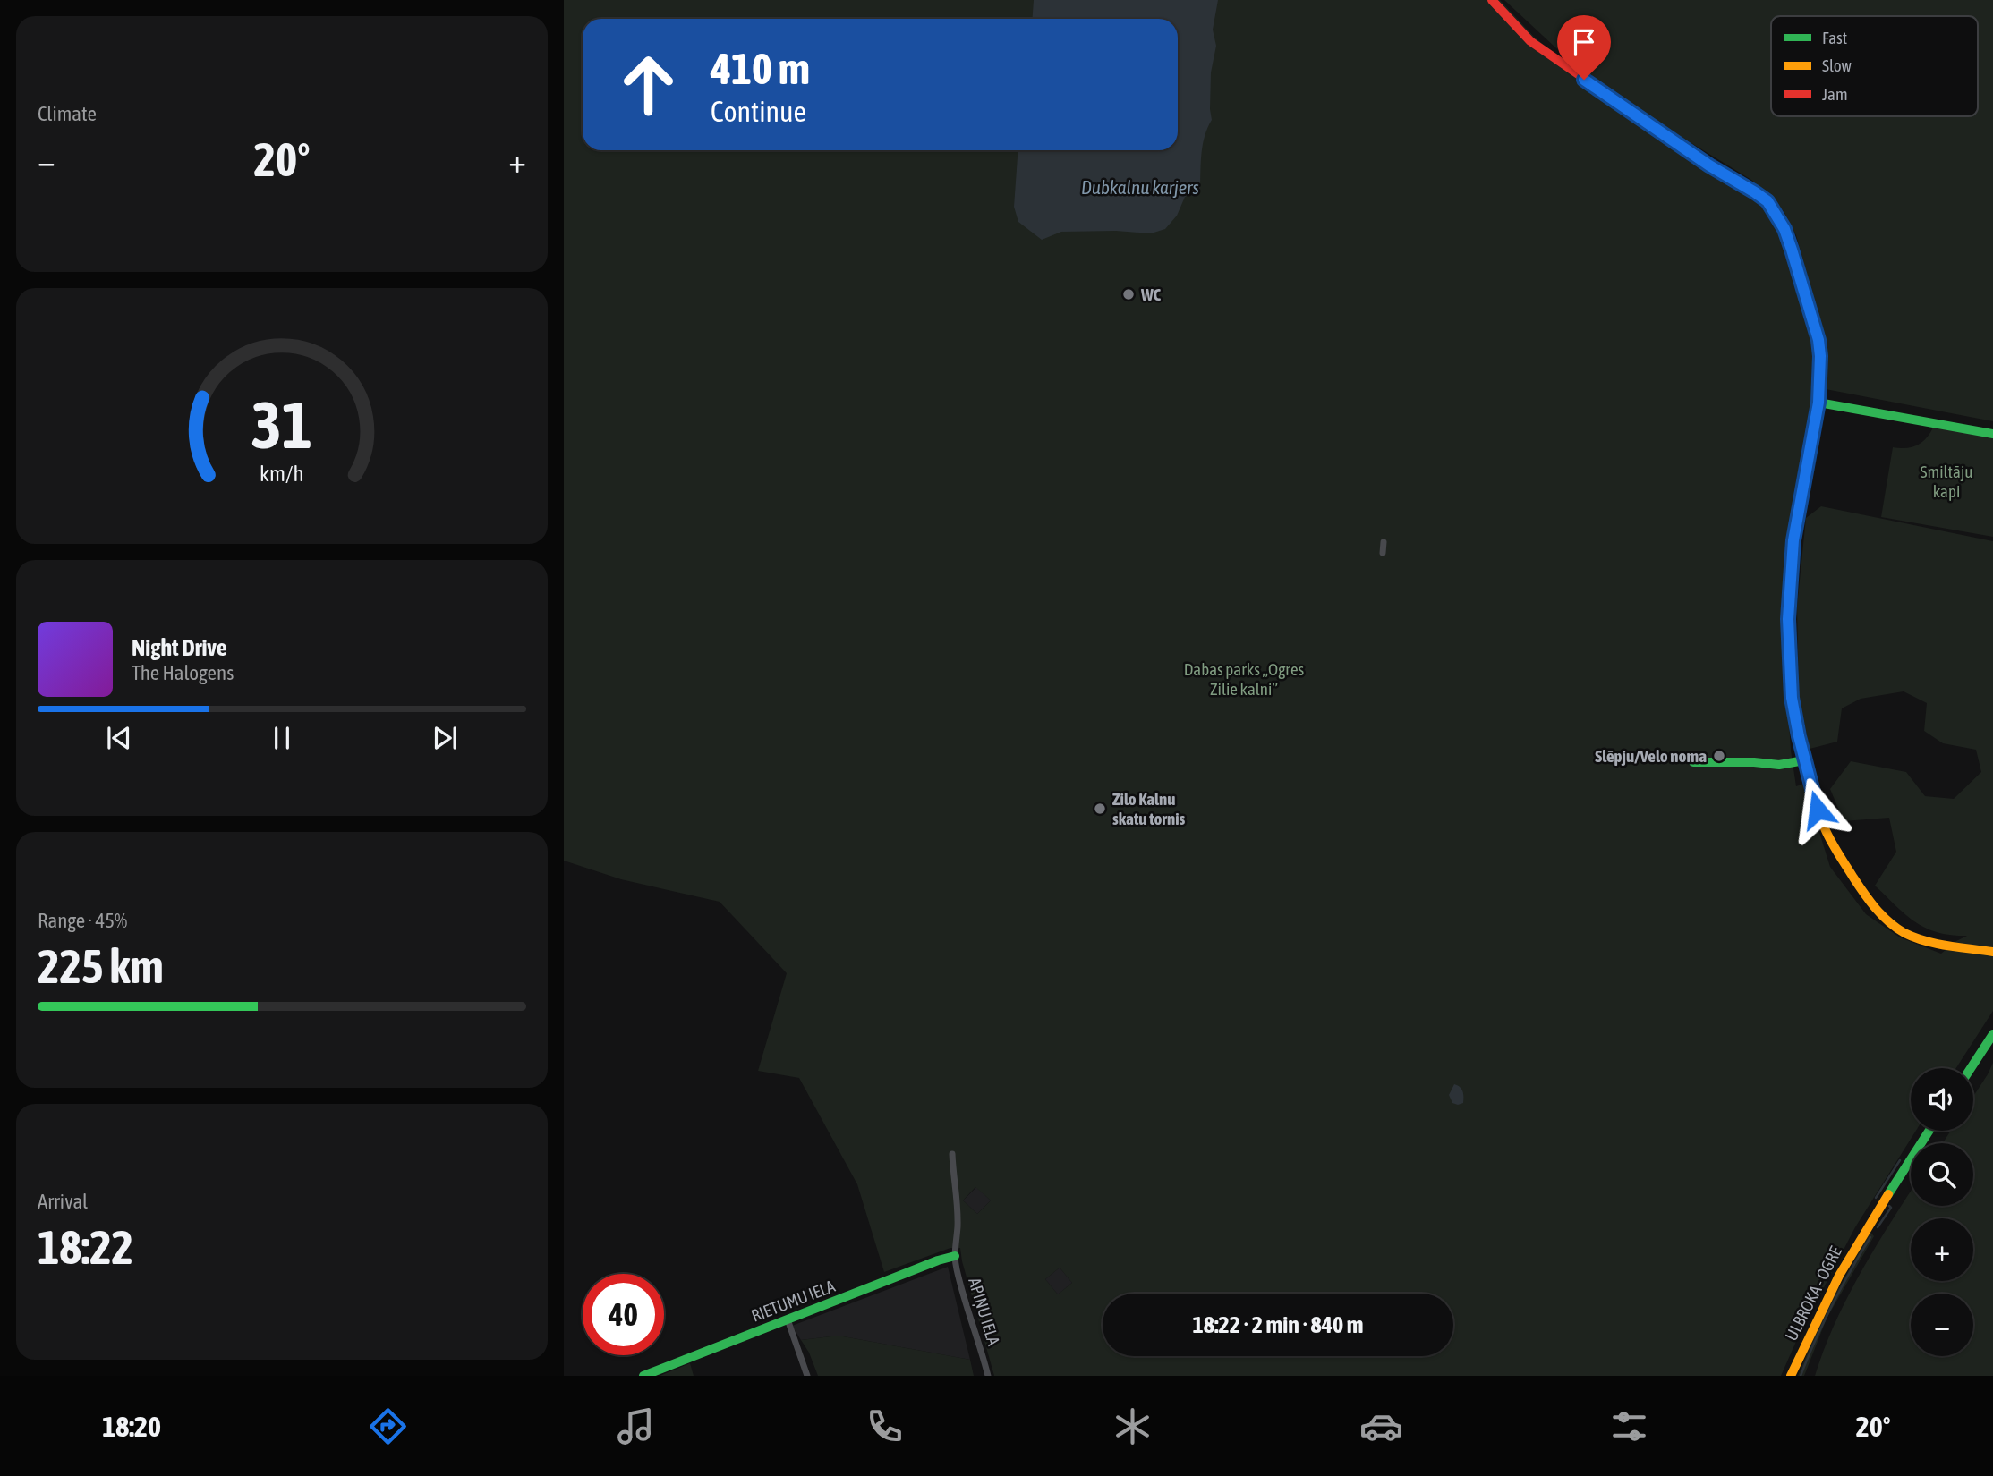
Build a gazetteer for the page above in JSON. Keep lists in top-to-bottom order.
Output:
{
  "streets": {
    "street": ["ULBROKA - OGRE", "RIETUMU IELA", "APIŅU IELA"]
  },
  "crossings": [
    ["RIETUMU IELA", "APIŅU IELA"]
  ],
  "water": ["Dubkalnu karjers"],
  "parks": ["Smiltāju kapi", "Dabas parks „Ogres Zilie kalni”"],
  "places": ["WC", "Slēpju/Velo noma", "Zilo Kalnu skatu tornis"],
  "legend": ["Fast", "Slow", "Jam"],
  "page": {
    "tile": [
      "Climate",
      ["Range · 45%", "225 km"],
      ["Arrival", "18:22"]
    ],
    "turn": ["410 m", "Continue"],
    "heat": ["−", "20°", "+"],
    "song": ["Night Drive", "The Halogens"],
    "map_buttons": ["+", "−"],
    "limit": "40",
    "trip": "18:22 · 2 min · 840 m",
    "tabs": ["18:20", "20°"],
    "gauge": ["31", "km/h"]
  }
}
